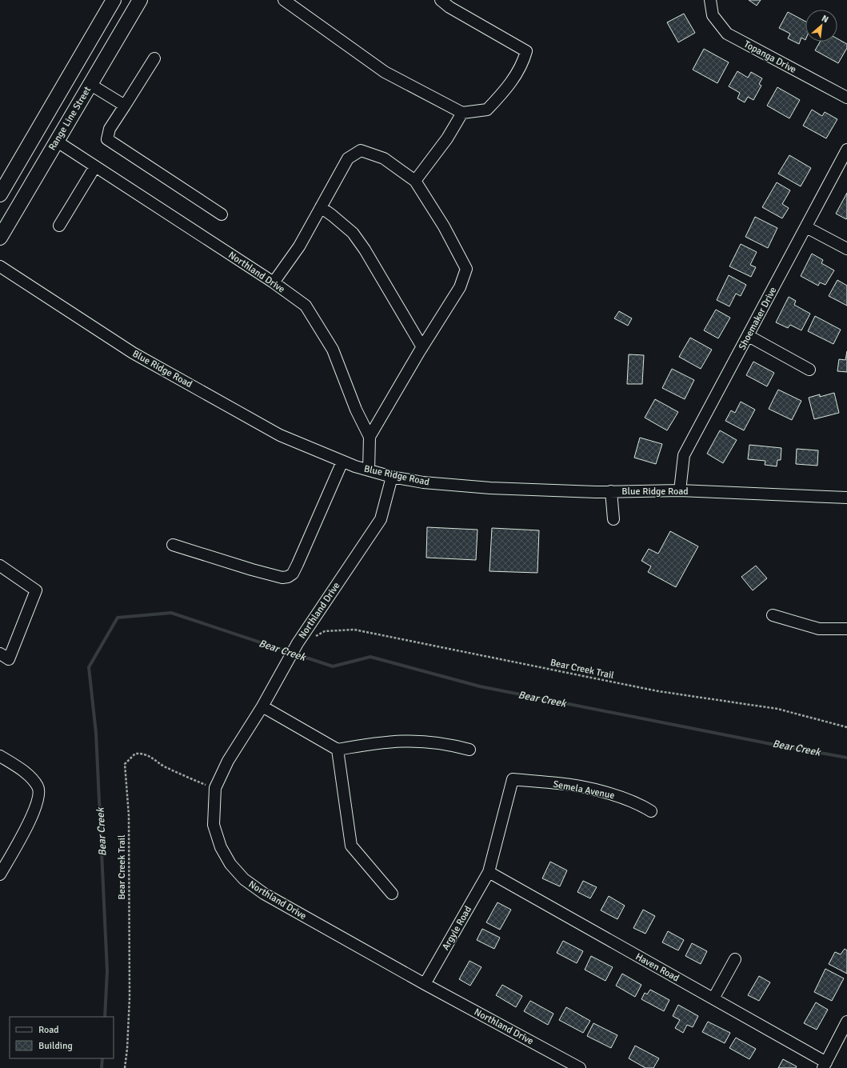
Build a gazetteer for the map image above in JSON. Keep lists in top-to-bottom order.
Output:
{
  "streets": {
    "main road": ["Range Line Street"],
    "street": [
      "Topanga Drive",
      "Northland Drive",
      "Shoemaker Drive",
      "Blue Ridge Road",
      "Semela Avenue",
      "Argyle Road",
      "Haven Road"
    ],
    "path": ["Bear Creek Trail"]
  },
  "crossings": [
    ["Range Line Street", "Northland Drive"],
    ["Northland Drive", "Blue Ridge Road"],
    ["Northland Drive", "Argyle Road"],
    ["Shoemaker Drive", "Blue Ridge Road"],
    ["Semela Avenue", "Argyle Road"],
    ["Argyle Road", "Haven Road"]
  ],
  "water": ["Bear Creek"],
  "legend": ["Road", "Building"],
  "north": "top right"
}
